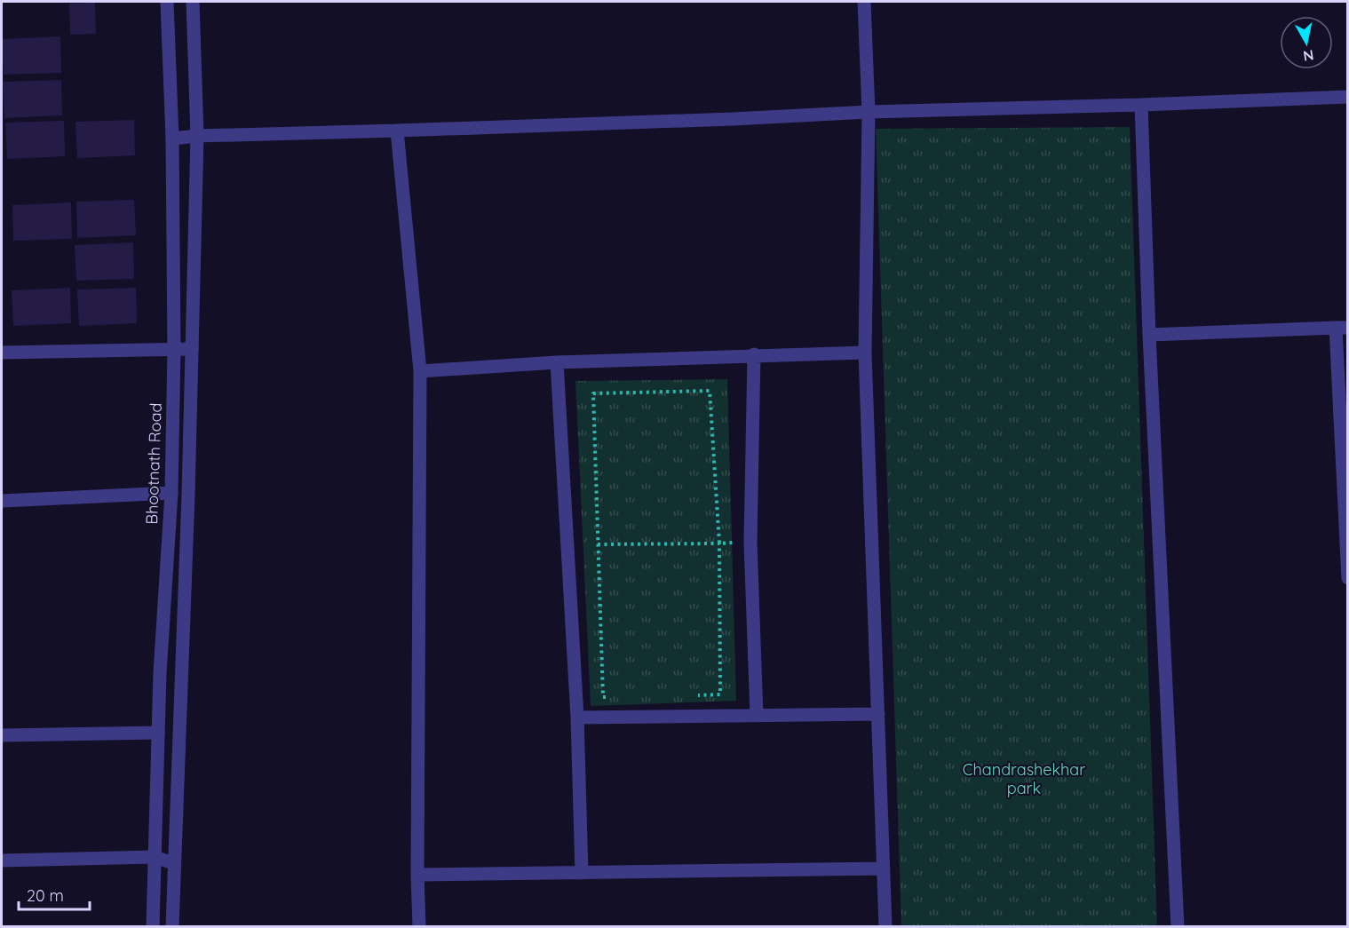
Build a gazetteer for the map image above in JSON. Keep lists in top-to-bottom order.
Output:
{
  "streets": {
    "street": ["Bhootnath Road"]
  },
  "parks": ["Chandrashekhar park"],
  "scale_bar": "20 m",
  "north": "bottom"
}
